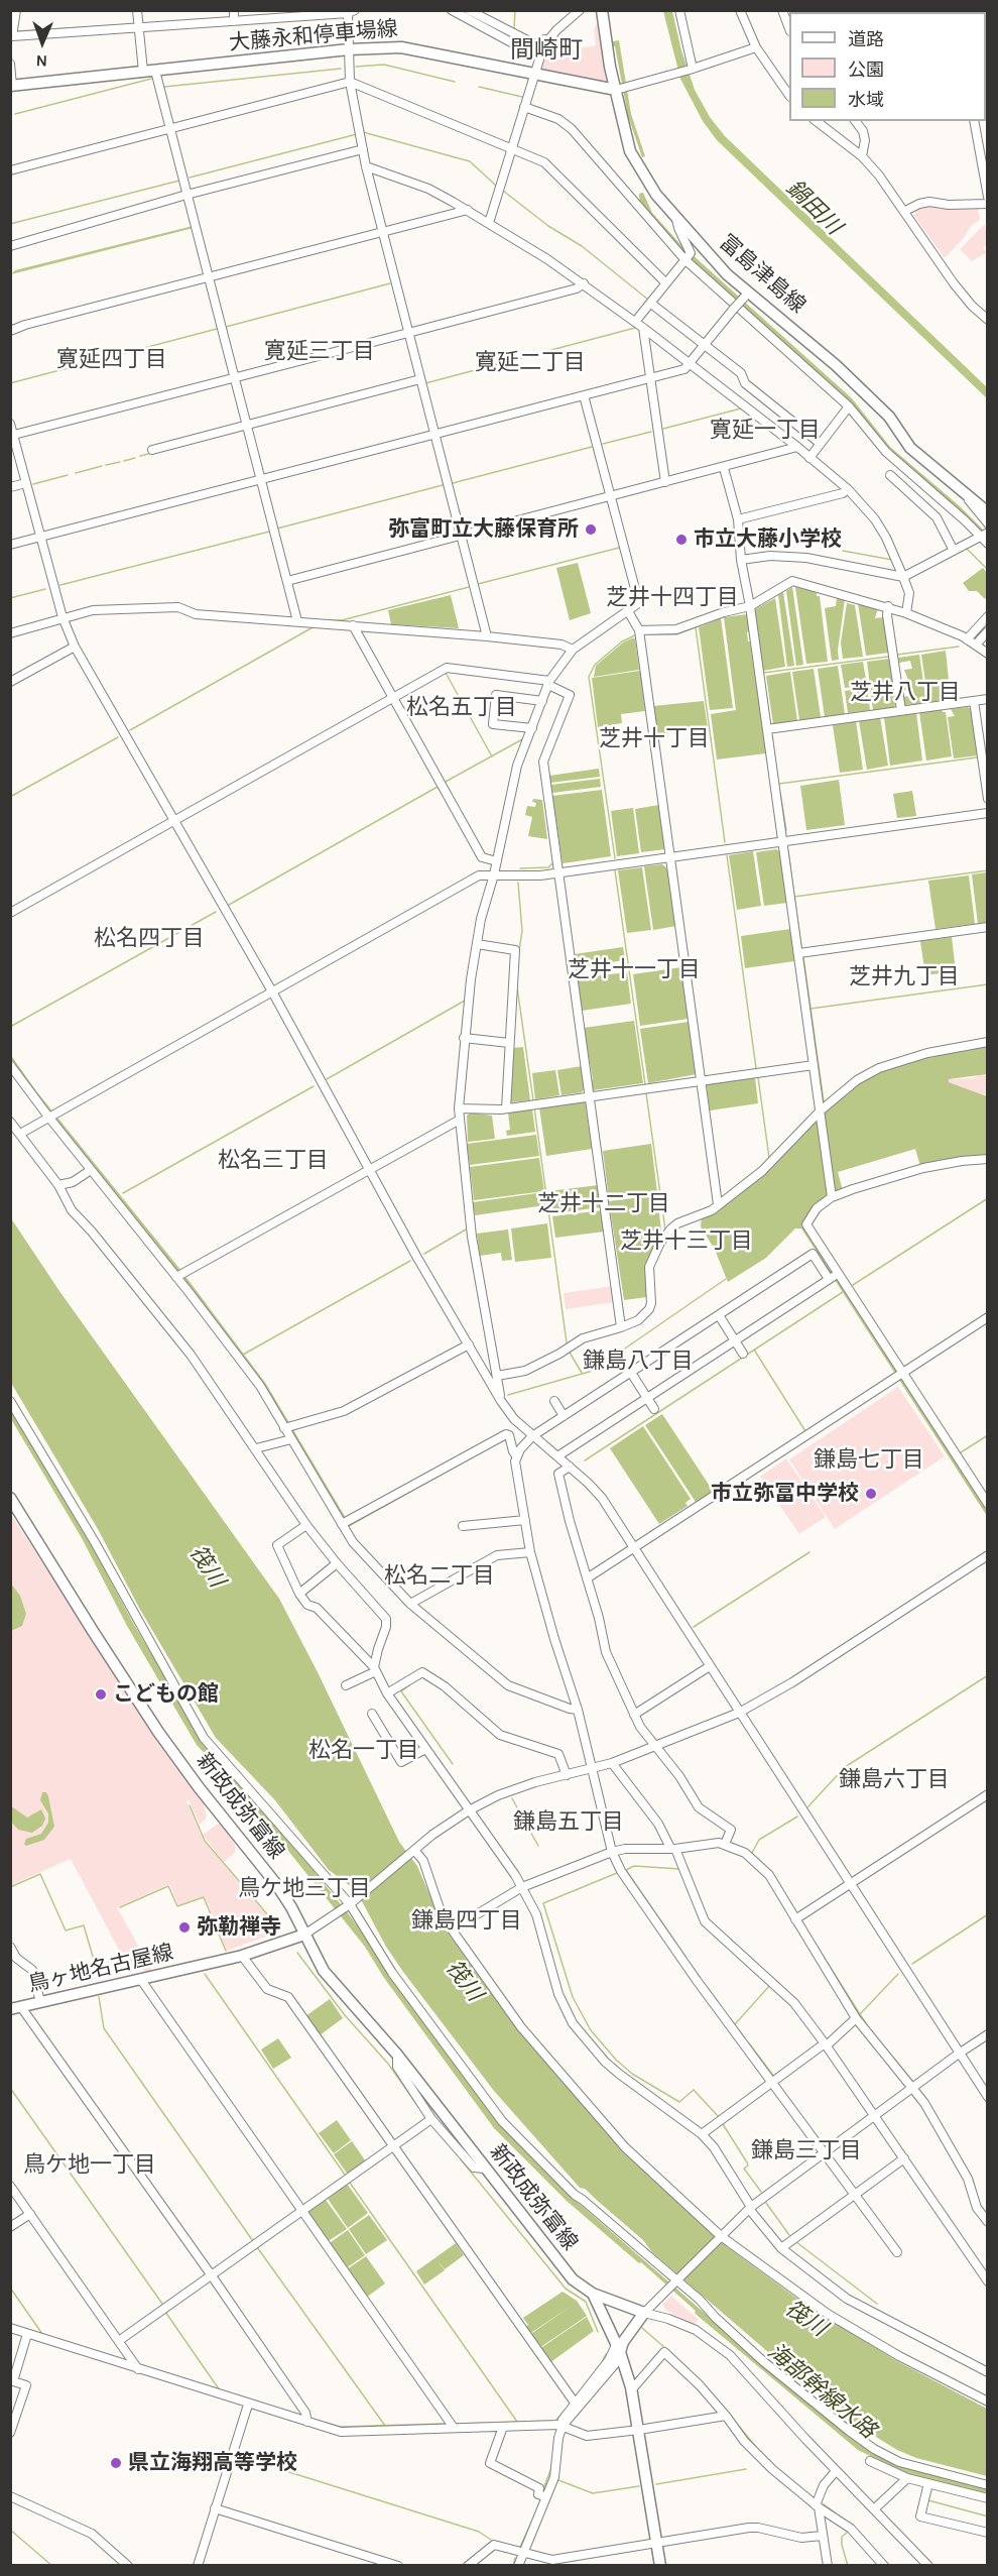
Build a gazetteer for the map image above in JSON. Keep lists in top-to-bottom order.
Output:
{
  "streets": {
    "main road": [
      "大藤永和停車場線",
      "富島津島線",
      "新政成弥富線",
      "鳥ヶ地名古屋線"
    ]
  },
  "crossings": [
    ["大藤永和停車場線", "富島津島線"],
    ["新政成弥富線", "鳥ヶ地名古屋線"]
  ],
  "districts": [
    "間崎町",
    "寛延三丁目",
    "寛延四丁目",
    "寛延二丁目",
    "寛延一丁目",
    "芝井十四丁目",
    "芝井八丁目",
    "松名五丁目",
    "芝井十丁目",
    "松名四丁目",
    "芝井十一丁目",
    "芝井九丁目",
    "松名三丁目",
    "芝井十二丁目",
    "芝井十三丁目",
    "鎌島八丁目",
    "鎌島七丁目",
    "松名二丁目",
    "松名一丁目",
    "鎌島六丁目",
    "鎌島五丁目",
    "鳥ケ地三丁目",
    "鎌島四丁目",
    "鎌島三丁目",
    "鳥ケ地一丁目"
  ],
  "water": ["鍋田川", "筏川", "海部幹線水路"],
  "places": [
    "弥富町立大藤保育所",
    "市立大藤小学校",
    "市立弥冨中学校",
    "こどもの館",
    "弥勒禅寺",
    "県立海翔高等学校"
  ],
  "legend": ["道路", "公園", "水域"],
  "north": "bottom"
}
